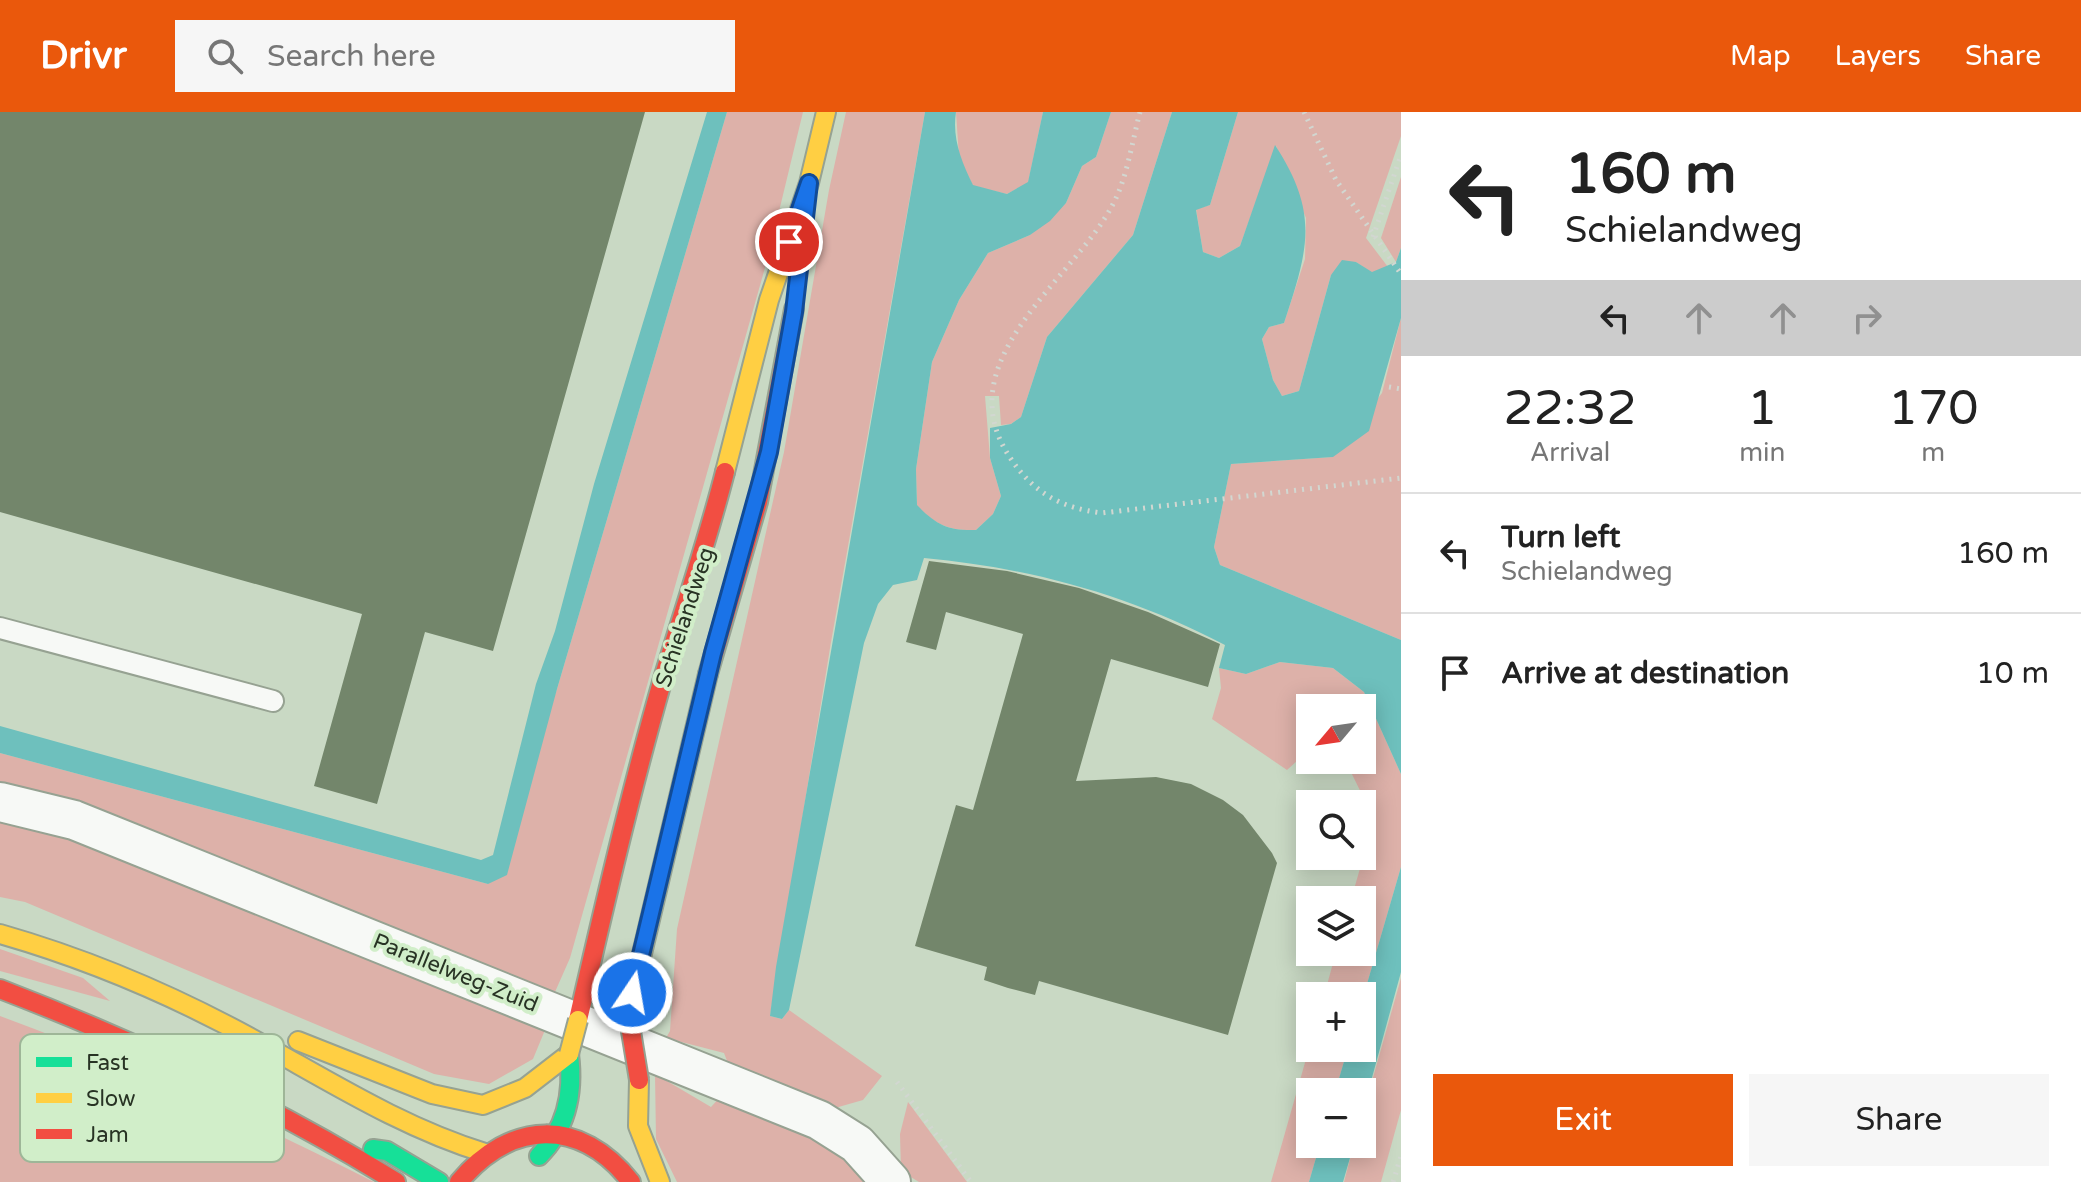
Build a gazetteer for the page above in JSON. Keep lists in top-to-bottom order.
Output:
{
  "streets": {
    "main road": ["Schielandweg"],
    "street": ["Parallelweg-Zuid"]
  },
  "legend": ["Fast", "Slow", "Jam"],
  "north": "bottom left",
  "page": {
    "header": "Drivr",
    "search": "Search here",
    "nav": ["Map", "Layers", "Share"],
    "turn": ["160 m", "Schielandweg"],
    "eta": [
      "22:32",
      "Arrival",
      "1",
      "min",
      "170",
      "m"
    ],
    "list": [
      {
        "name": "Turn left",
        "note": "Schielandweg",
        "value": "160 m"
      },
      {
        "name": "Arrive at destination",
        "value": "10 m"
      }
    ],
    "map_buttons": ["+", "−"],
    "buttons": ["Exit", "Share"]
  }
}
